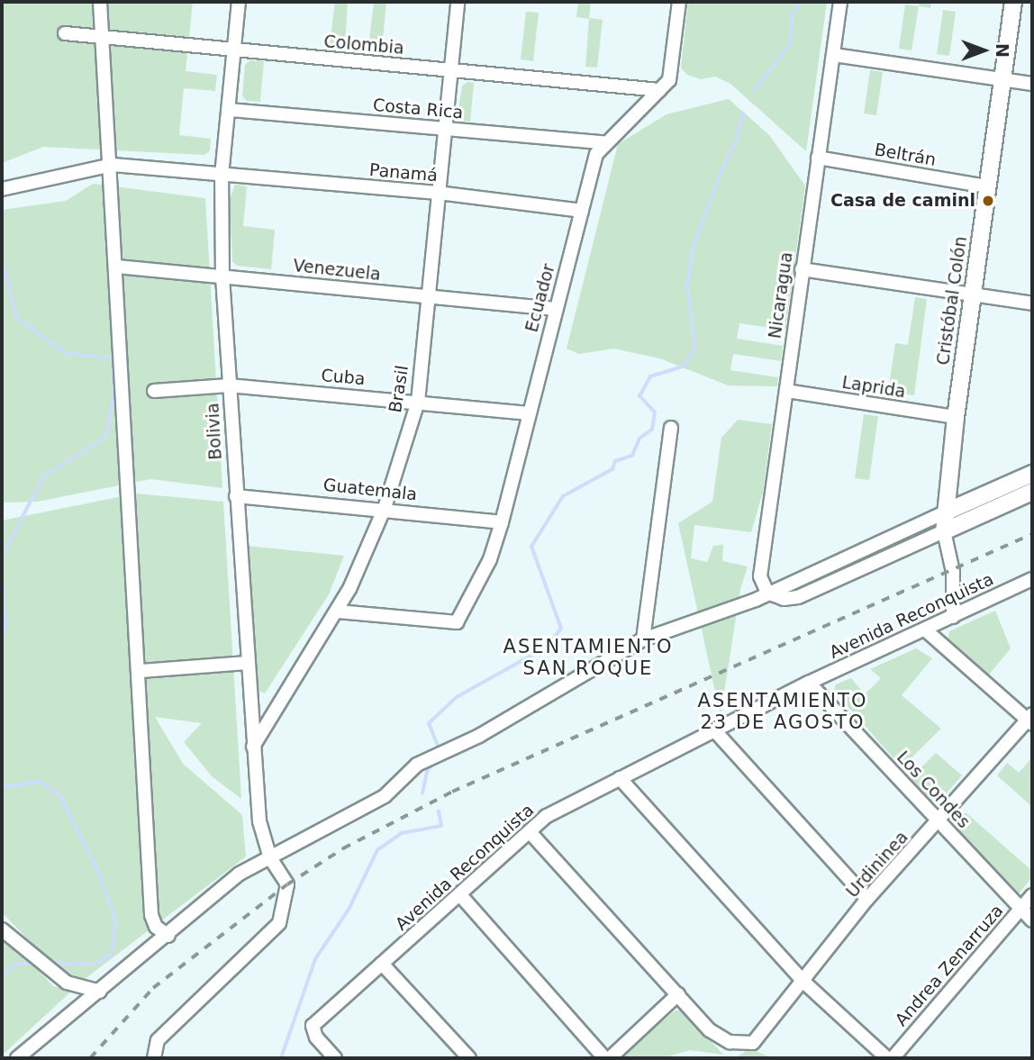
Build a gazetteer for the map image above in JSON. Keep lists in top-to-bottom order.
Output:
{
  "streets": {
    "street": [
      "Colombia",
      "Costa Rica",
      "Beltrán",
      "Panamá",
      "Venezuela",
      "Nicaragua",
      "Ecuador",
      "Cristóbal Colón",
      "Cuba",
      "Laprida",
      "Brasil",
      "Bolivia",
      "Guatemala",
      "Avenida Reconquista",
      "Los Condes",
      "Urdininea",
      "Andrea Zenarruza"
    ]
  },
  "crossings": [
    ["Colombia", "Ecuador"],
    ["Colombia", "Brasil"],
    ["Colombia", "Bolivia"],
    ["Costa Rica", "Ecuador"],
    ["Costa Rica", "Brasil"],
    ["Costa Rica", "Bolivia"],
    ["Beltrán", "Nicaragua"],
    ["Beltrán", "Cristóbal Colón"],
    ["Panamá", "Ecuador"],
    ["Panamá", "Brasil"],
    ["Panamá", "Bolivia"],
    ["Venezuela", "Ecuador"],
    ["Venezuela", "Brasil"],
    ["Venezuela", "Bolivia"],
    ["Nicaragua", "Laprida"],
    ["Ecuador", "Cuba"],
    ["Ecuador", "Brasil"],
    ["Ecuador", "Guatemala"],
    ["Cristóbal Colón", "Laprida"],
    ["Cuba", "Brasil"],
    ["Cuba", "Bolivia"],
    ["Brasil", "Bolivia"],
    ["Brasil", "Guatemala"],
    ["Bolivia", "Guatemala"],
    ["Avenida Reconquista", "Los Condes"],
    ["Los Condes", "Urdininea"],
    ["Los Condes", "Andrea Zenarruza"]
  ],
  "districts": ["ASENTAMIENTO SAN ROQUE", "ASENTAMIENTO 23 DE AGOSTO"],
  "places": ["Casa de caminl"],
  "north": "right"
}
